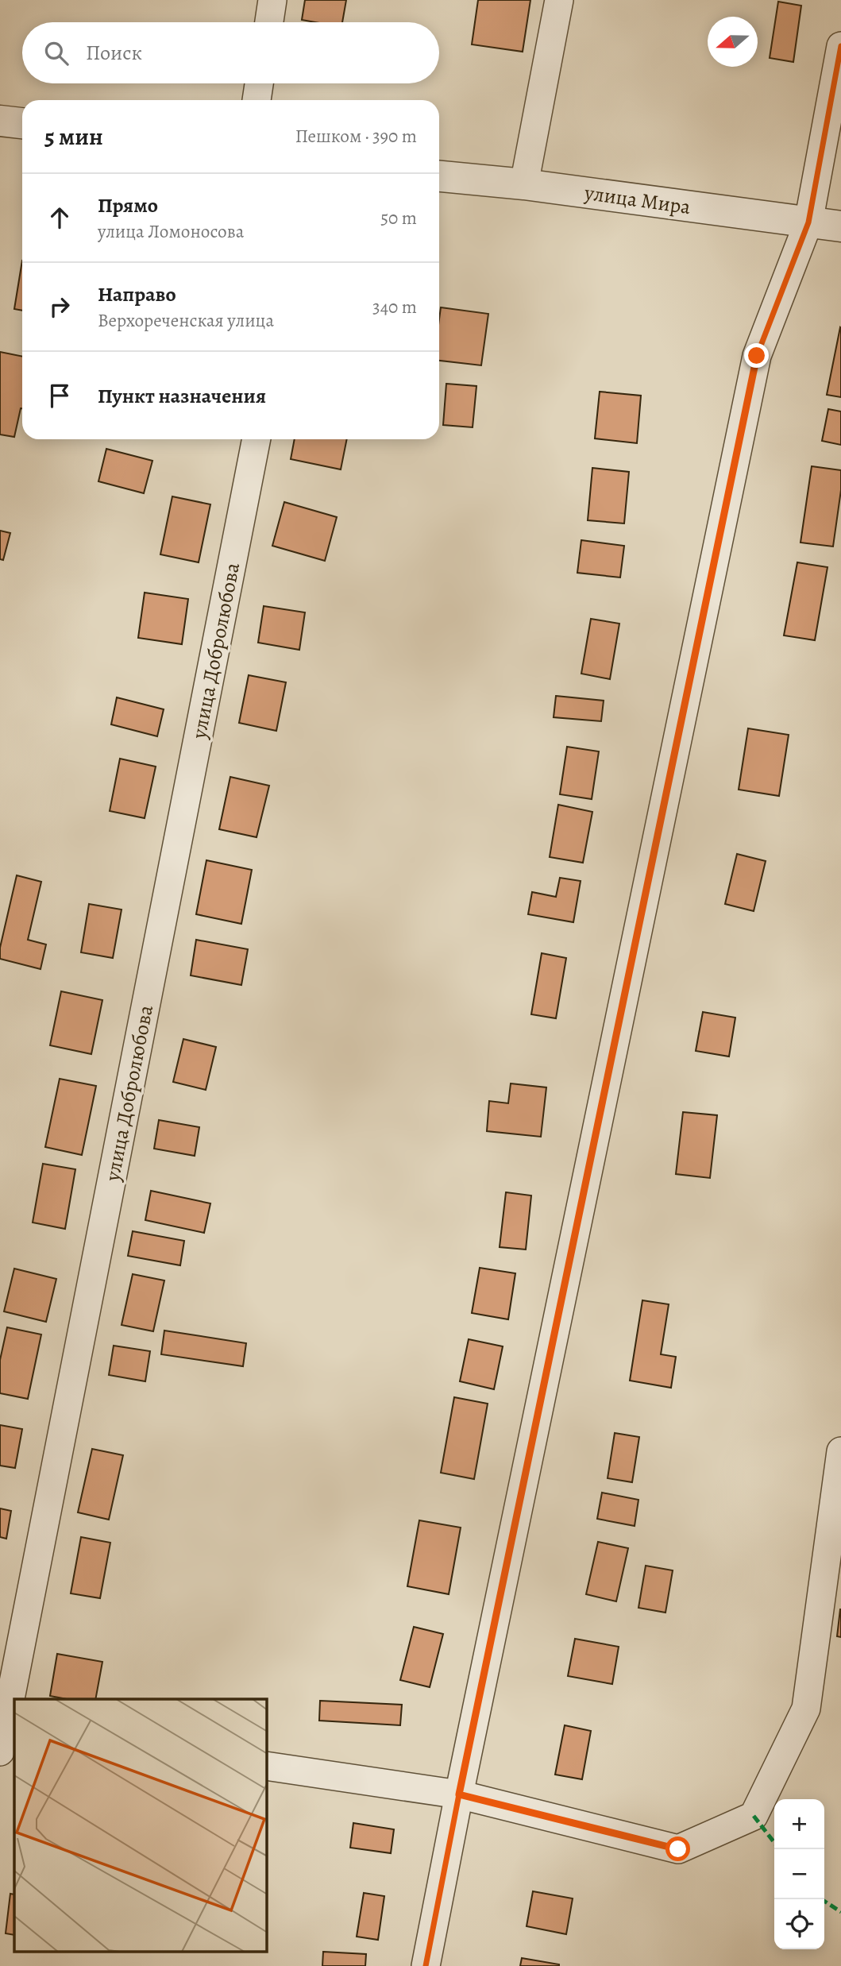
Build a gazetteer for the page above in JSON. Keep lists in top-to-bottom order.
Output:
{
  "streets": {
    "street": ["улица Мира", "улица Добролюбова"]
  },
  "north": "left",
  "page": {
    "search": "Поиск",
    "heading": ["5 мин", "Пешком · 390 m"],
    "list": [
      ["Прямо", "улица Ломоносова", "50 m"],
      ["Направо", "Верхореченская улица", "340 m"],
      "Пункт назначения"
    ],
    "map_buttons": ["+", "−"]
  }
}
